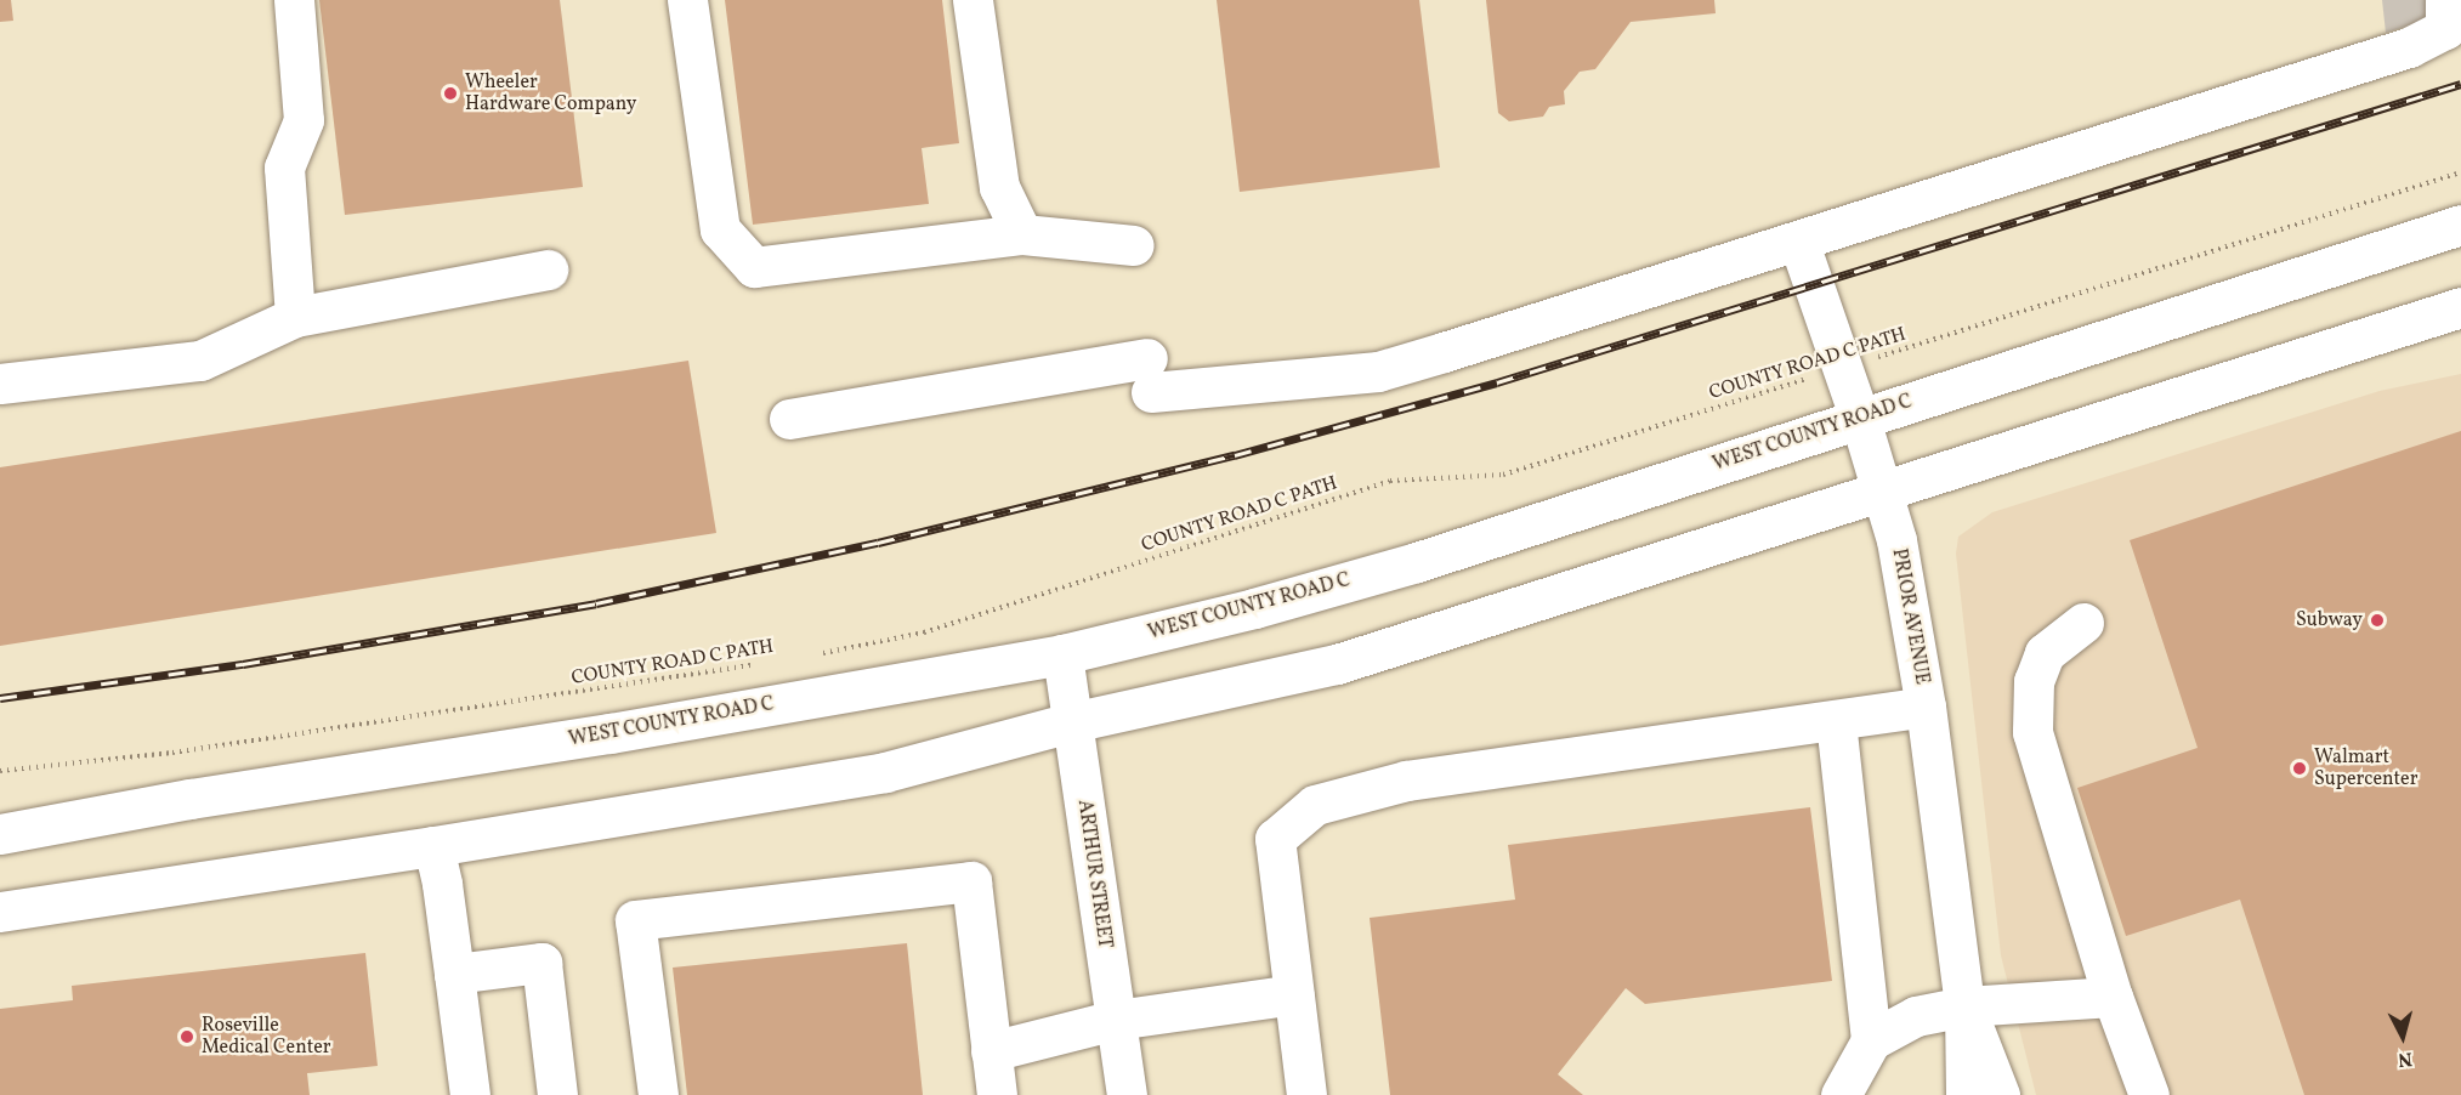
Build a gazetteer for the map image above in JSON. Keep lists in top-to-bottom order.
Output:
{
  "streets": {
    "main road": ["WEST COUNTY ROAD C", "PRIOR AVENUE", "ARTHUR STREET"],
    "path": ["COUNTY ROAD C PATH"]
  },
  "crossings": [
    ["COUNTY ROAD C PATH", "PRIOR AVENUE"],
    ["WEST COUNTY ROAD C", "PRIOR AVENUE"],
    ["WEST COUNTY ROAD C", "ARTHUR STREET"]
  ],
  "places": [
    "Wheeler Hardware Company",
    "Subway",
    "Walmart Supercenter",
    "Roseville Medical Center"
  ],
  "north": "bottom"
}
